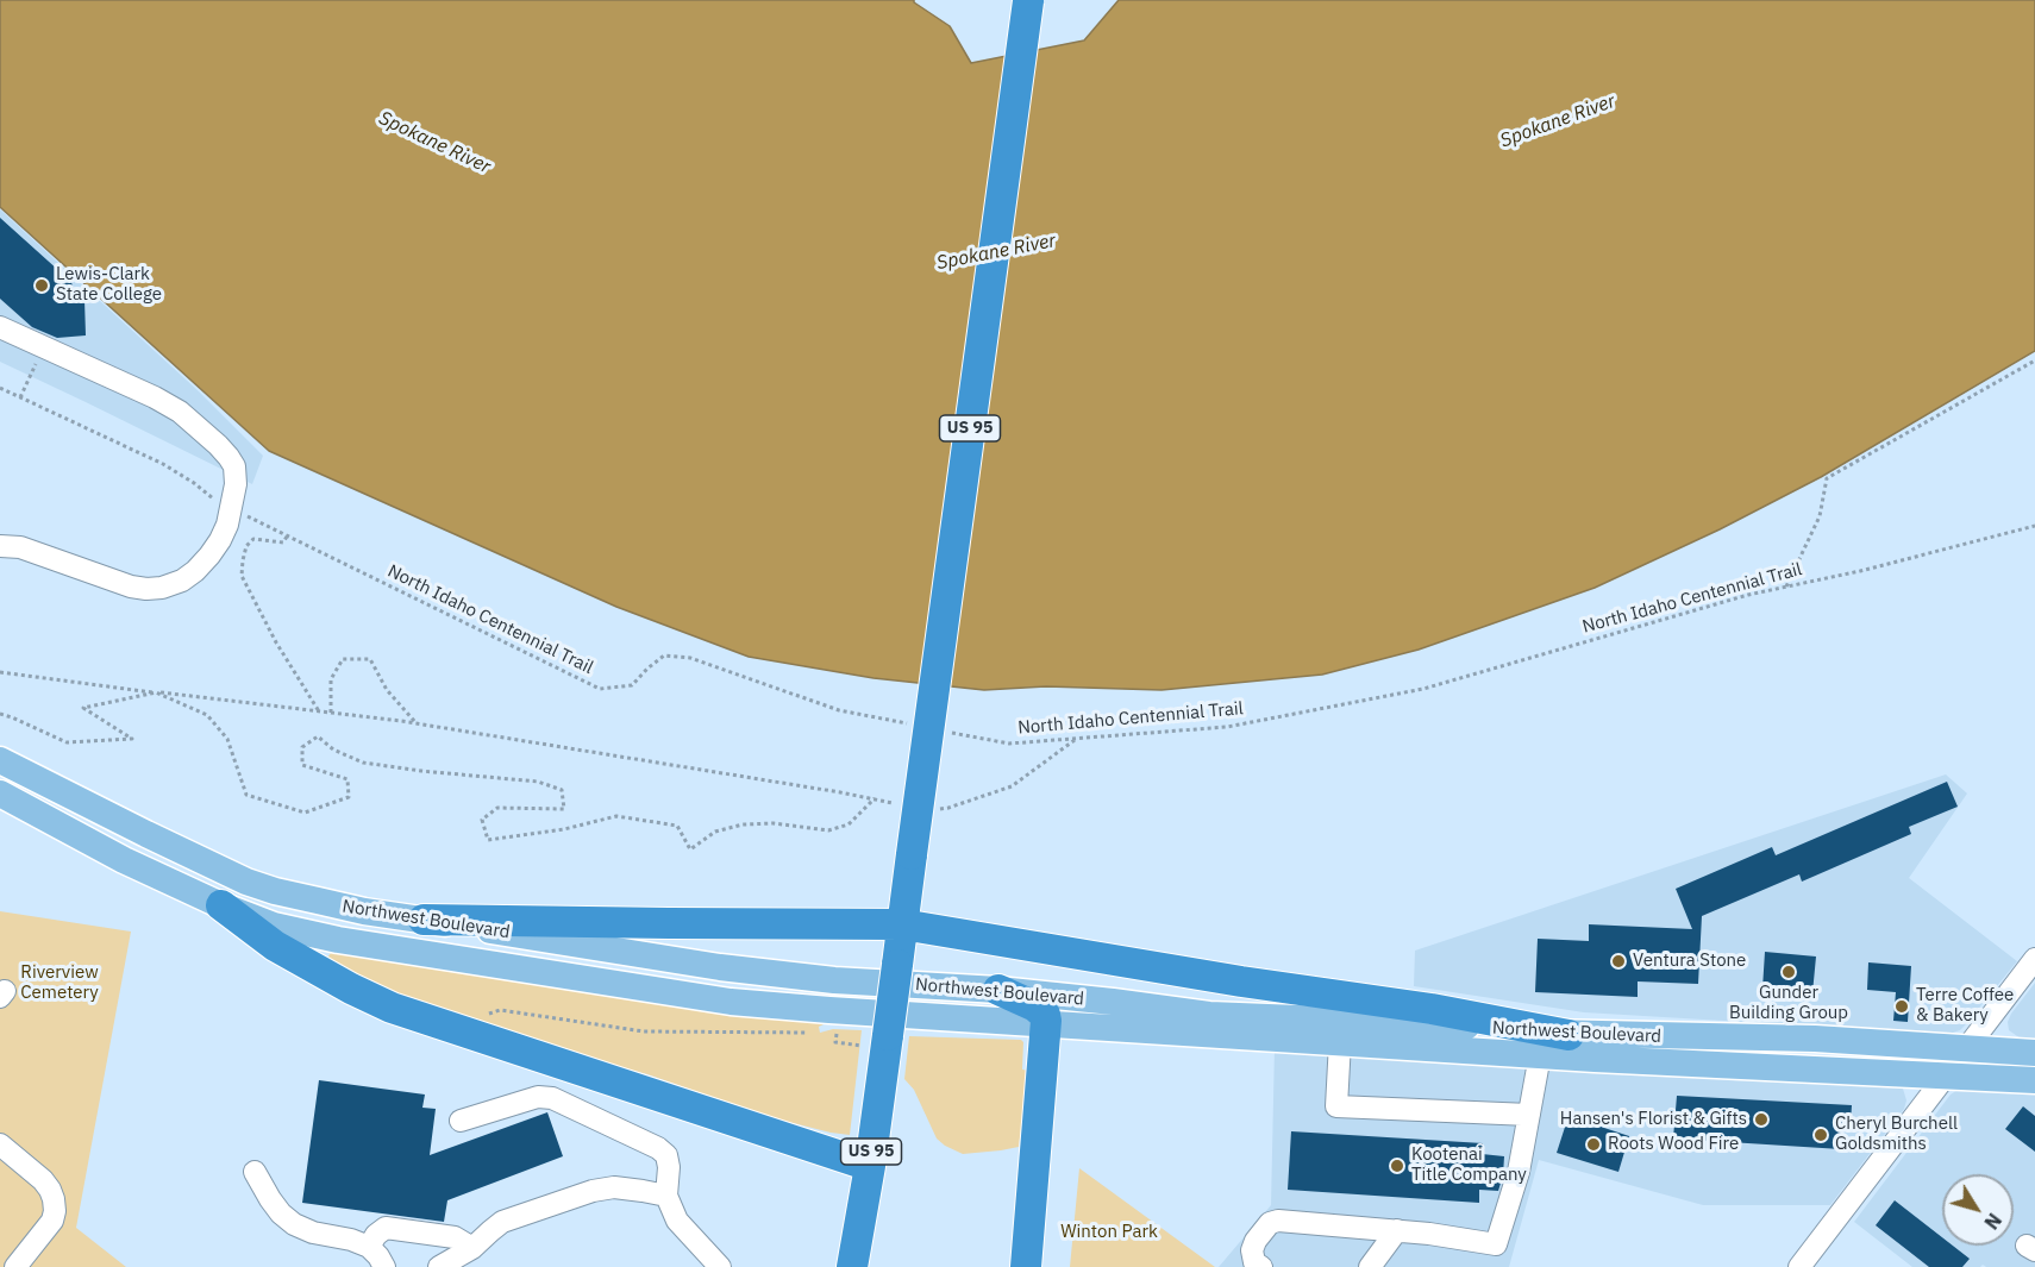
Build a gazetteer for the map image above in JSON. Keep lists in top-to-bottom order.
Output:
{
  "streets": {
    "highway": ["US 95"],
    "main road": ["Northwest Boulevard"],
    "path": ["North Idaho Centennial Trail"]
  },
  "water": ["Spokane River"],
  "parks": ["Riverview Cemetery", "Winton Park"],
  "places": [
    "Lewis-Clark State College",
    "Ventura Stone",
    "Gunder Building Group",
    "Terre Coffee & Bakery",
    "Hansen's Florist & Gifts",
    "Cheryl Burchell Goldsmiths",
    "Roots Wood Fire",
    "Kootenai Title Company"
  ],
  "north": "bottom right"
}
